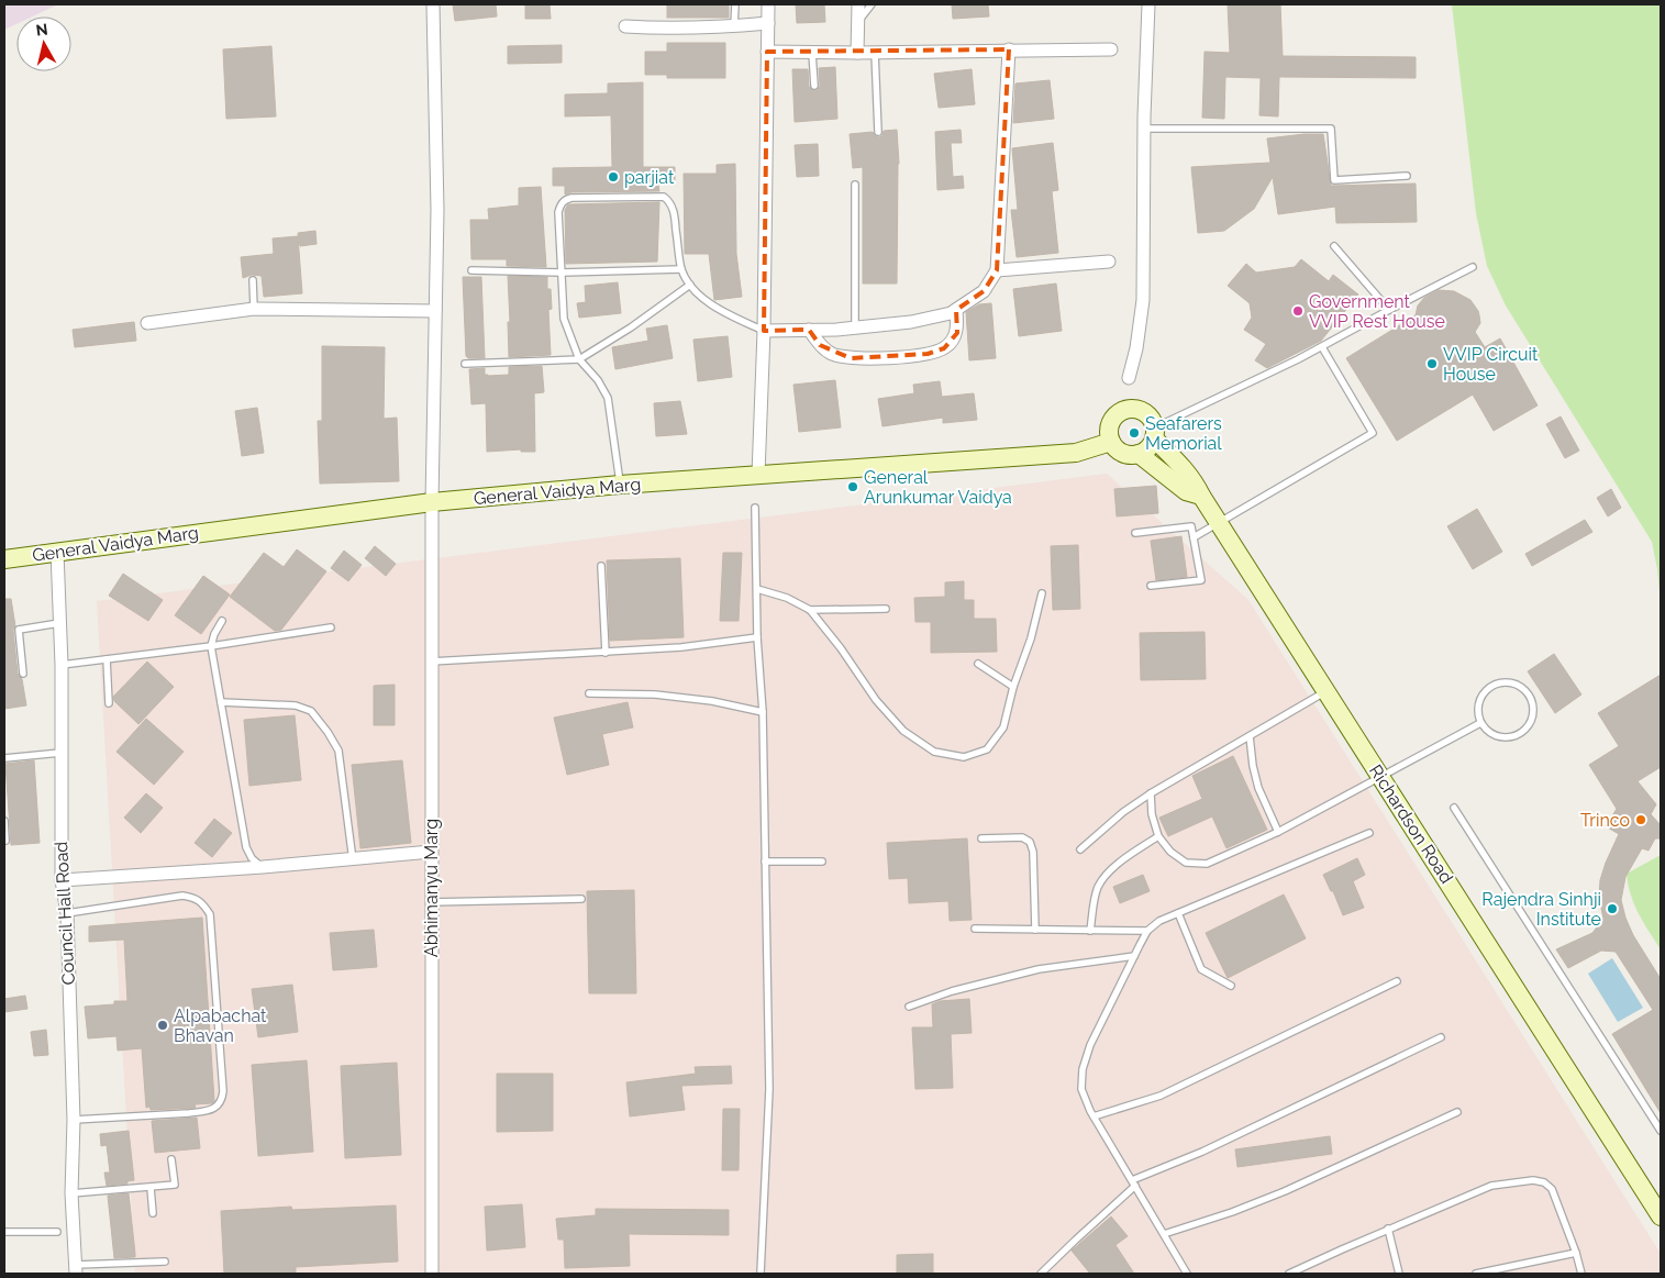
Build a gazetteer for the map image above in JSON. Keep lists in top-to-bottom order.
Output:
{
  "streets": {
    "street": [
      "General Vaidya Marg",
      "Richardson Road",
      "Abhimanyu Marg",
      "Council Hall Road"
    ]
  },
  "crossings": [
    ["General Vaidya Marg", "Richardson Road"],
    ["General Vaidya Marg", "Abhimanyu Marg"],
    ["General Vaidya Marg", "Council Hall Road"]
  ],
  "places": [
    "parjiat",
    "Government VVIP Rest House",
    "VVIP Circuit House",
    "Seafarers Memorial",
    "General Arunkumar Vaidya",
    "Trinco",
    "Rajendra Sinhji Institute",
    "Alpabachat Bhavan"
  ],
  "north": "top"
}
